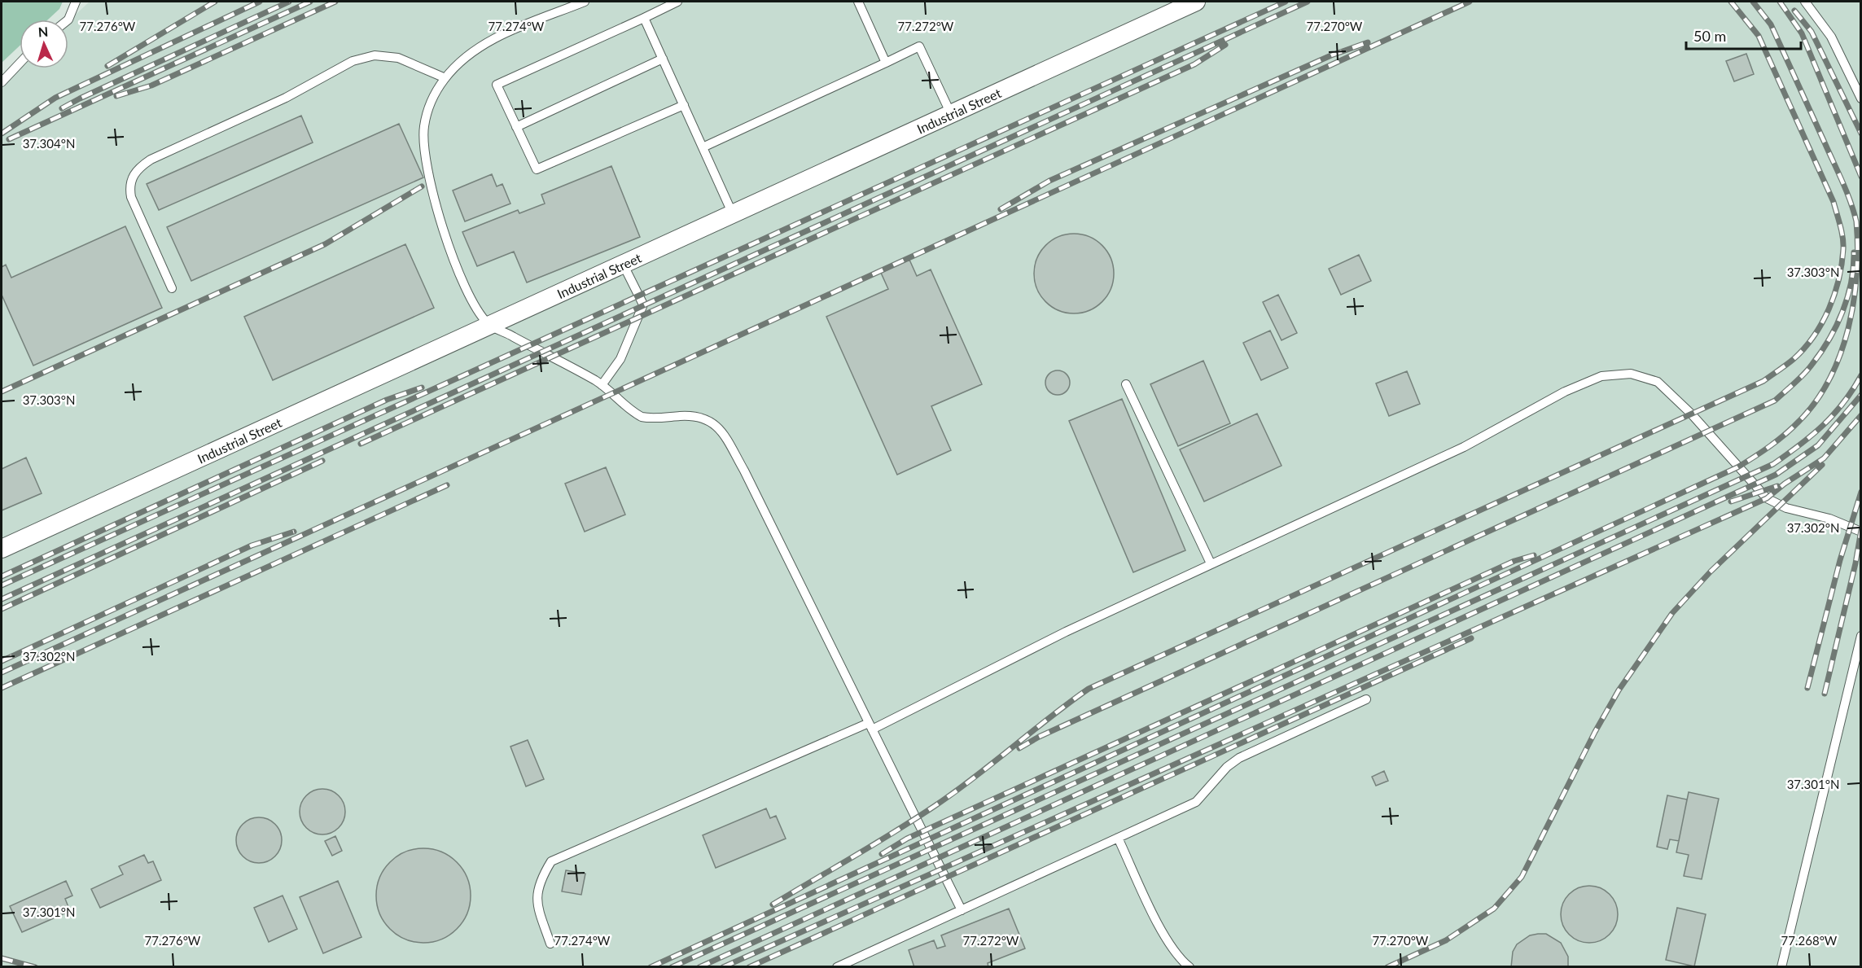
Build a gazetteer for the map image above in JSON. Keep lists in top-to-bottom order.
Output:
{
  "streets": {
    "street": ["Industrial Street"]
  },
  "scale_bar": "50 m",
  "north": "top",
  "coordinates": [
    "77.276°W",
    "77.274°W",
    "77.272°W",
    "77.270°W",
    "37.304°N",
    "37.303°N",
    "37.302°N",
    "37.301°N",
    "77.268°W"
  ]
}
